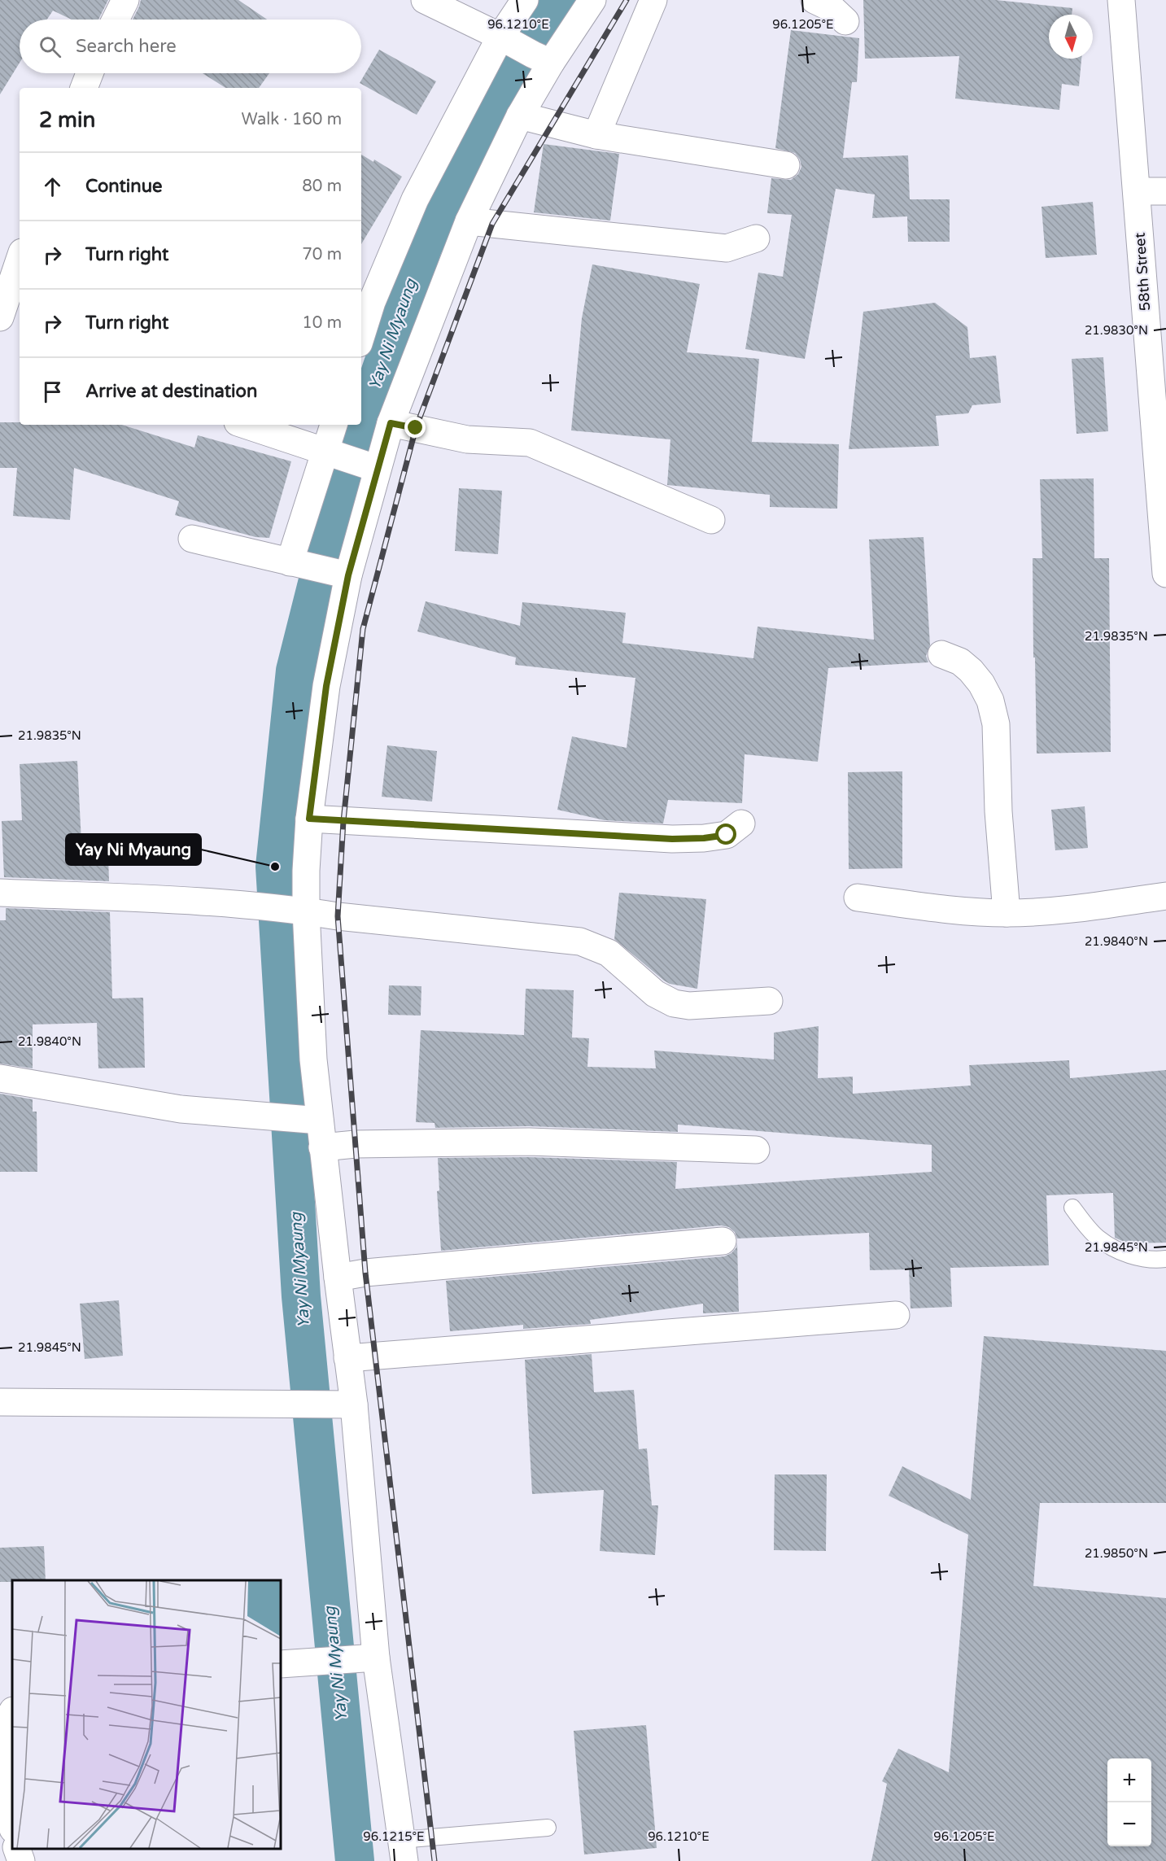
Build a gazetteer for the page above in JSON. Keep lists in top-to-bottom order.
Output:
{
  "streets": {
    "street": ["58th Street"]
  },
  "water": ["Yay Ni Myaung"],
  "places": ["Yay Ni Myaung"],
  "north": "bottom",
  "page": {
    "search": "Search here",
    "heading": ["2 min", "Walk · 160 m"],
    "list": [
      ["Continue", "80 m"],
      ["Turn right", "70 m"],
      ["Turn right", "10 m"],
      "Arrive at destination"
    ],
    "map_buttons": ["+", "−"]
  },
  "coordinates": [
    "96.1210°E",
    "96.1205°E",
    "21.9830°N",
    "21.9835°N",
    "21.9840°N",
    "21.9845°N",
    "21.9850°N",
    "96.1215°E"
  ]
}
